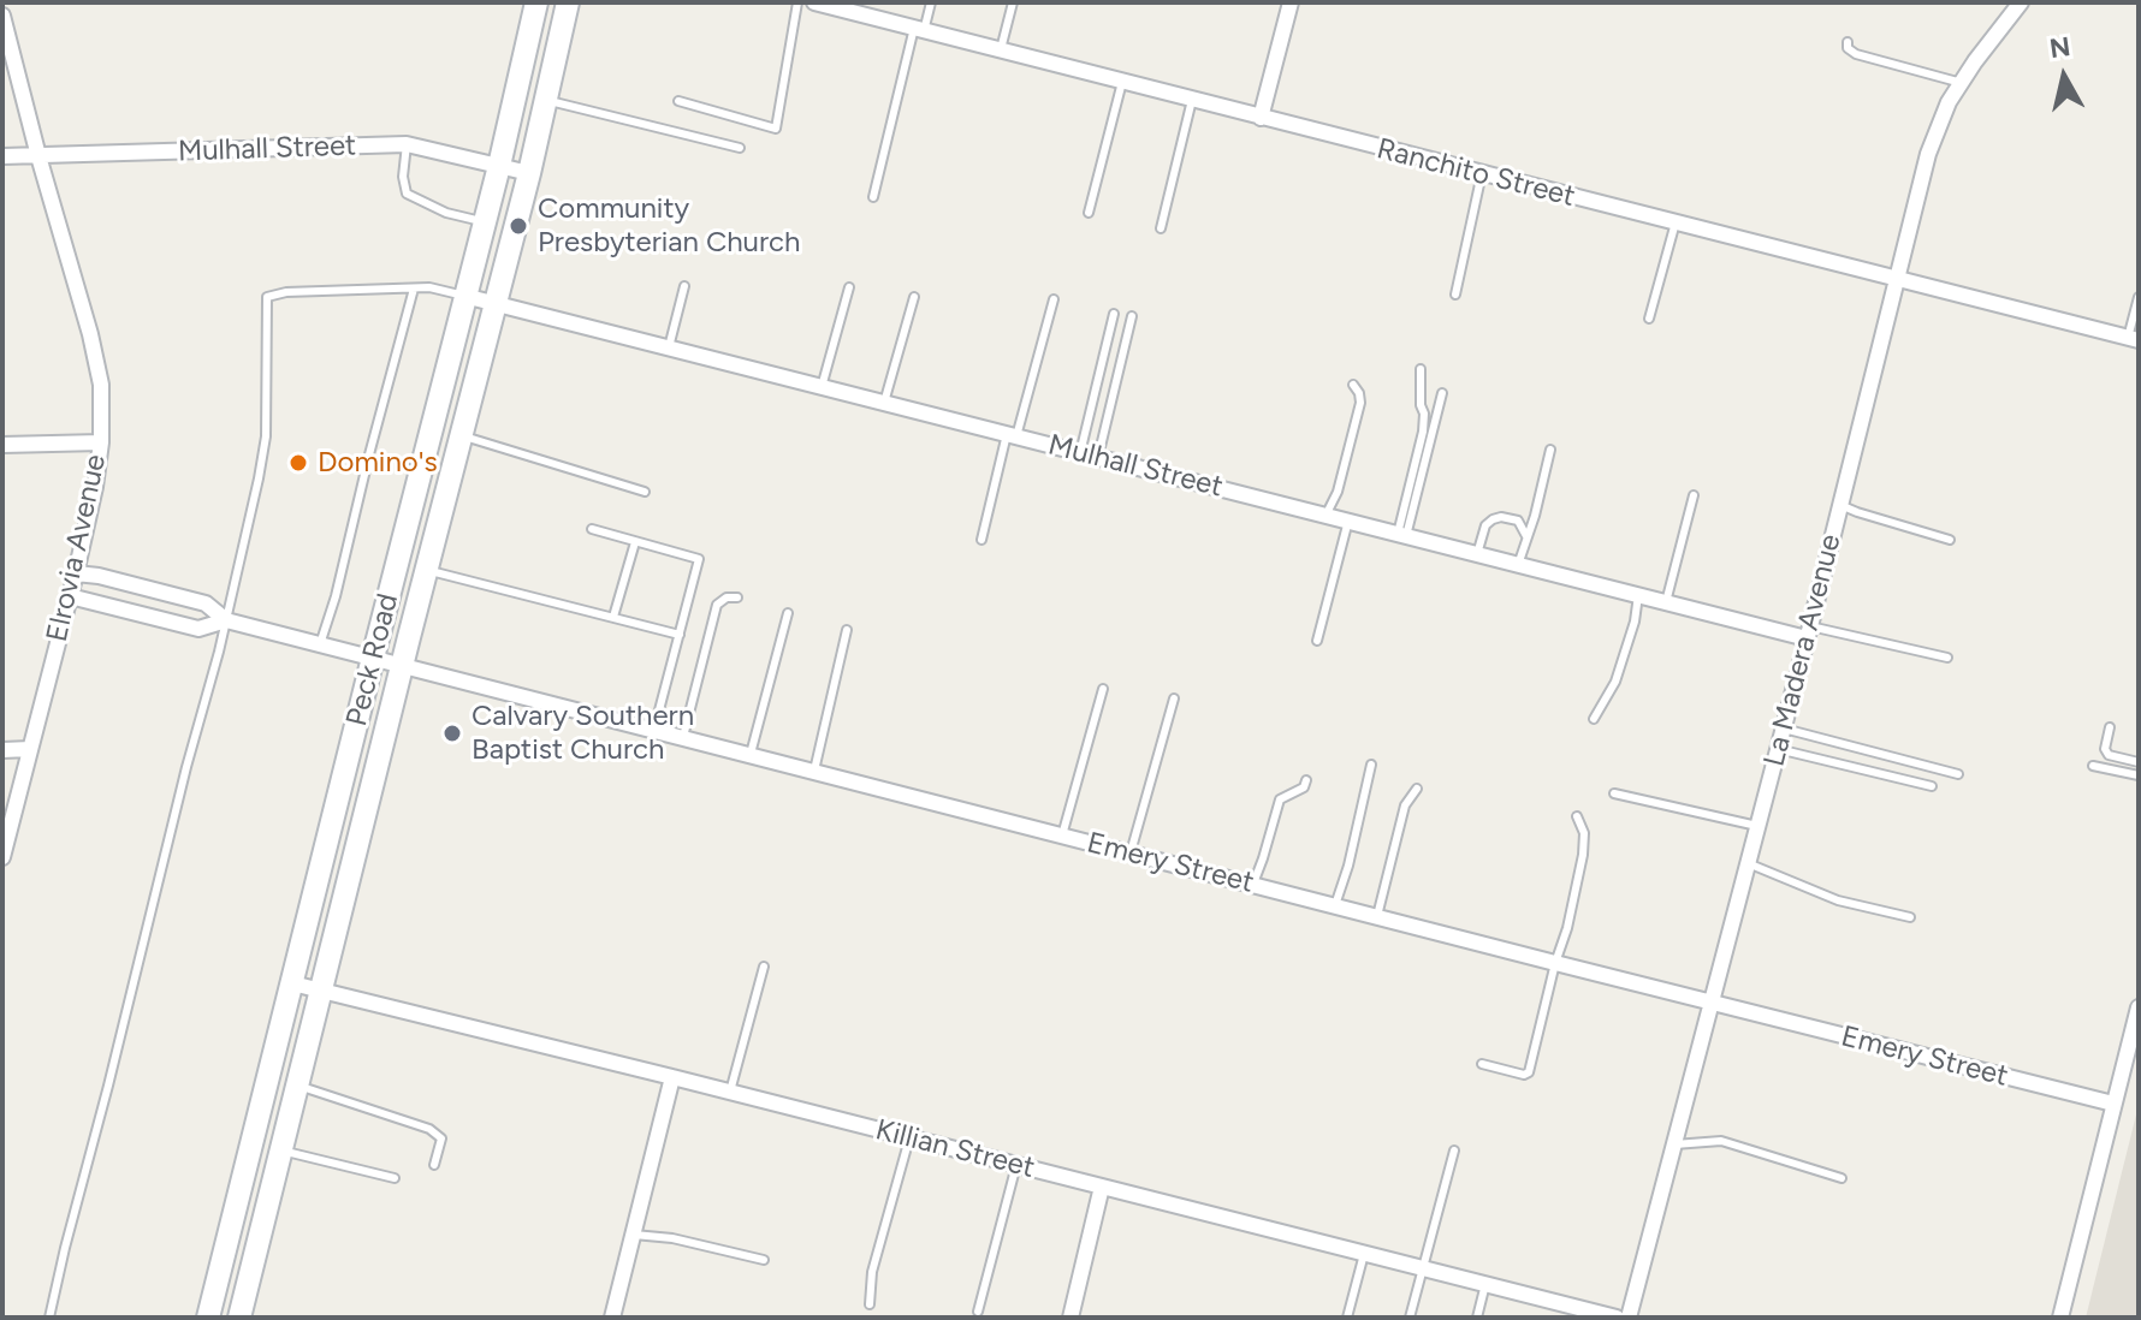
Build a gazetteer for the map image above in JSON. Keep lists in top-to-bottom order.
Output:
{
  "streets": {
    "main road": ["Peck Road"],
    "street": [
      "Mulhall Street",
      "Ranchito Street",
      "Elrovia Avenue",
      "La Madera Avenue",
      "Emery Street",
      "Killian Street"
    ]
  },
  "crossings": [
    ["Mulhall Street", "Elrovia Avenue"],
    ["Mulhall Street", "La Madera Avenue"],
    ["Mulhall Street", "Peck Road"],
    ["Ranchito Street", "La Madera Avenue"],
    ["Elrovia Avenue", "Emery Street"],
    ["La Madera Avenue", "Emery Street"],
    ["Peck Road", "Emery Street"],
    ["Peck Road", "Killian Street"]
  ],
  "places": ["Community Presbyterian Church", "Domino's", "Calvary Southern Baptist Church"],
  "north": "top"
}
